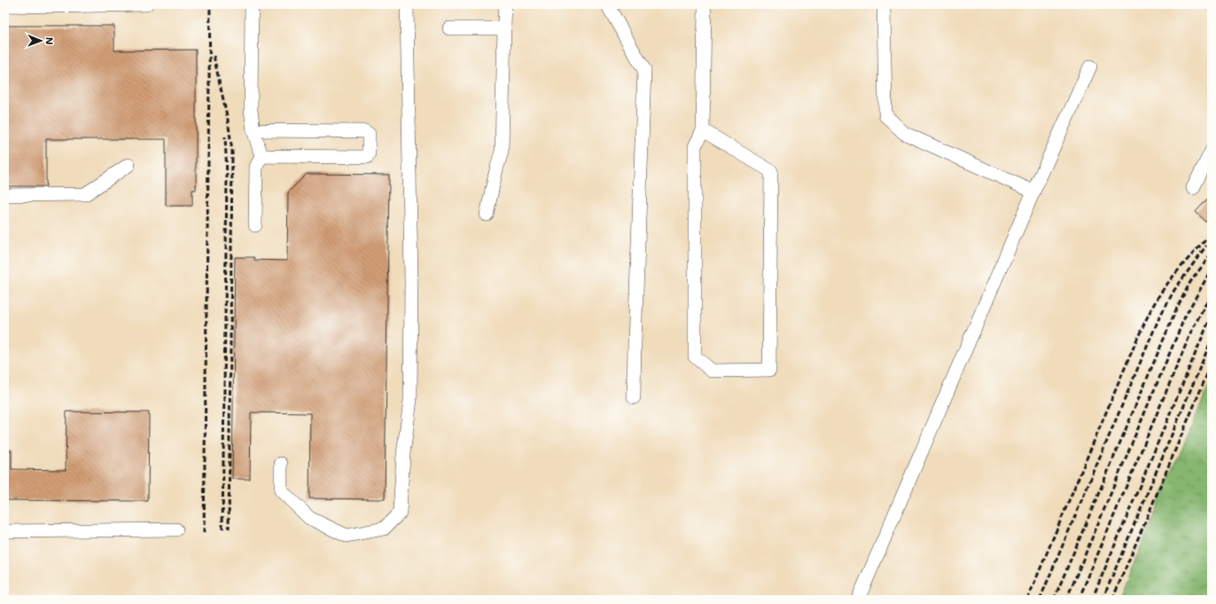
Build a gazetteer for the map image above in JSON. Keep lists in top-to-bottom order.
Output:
{
  "north": "right"
}
